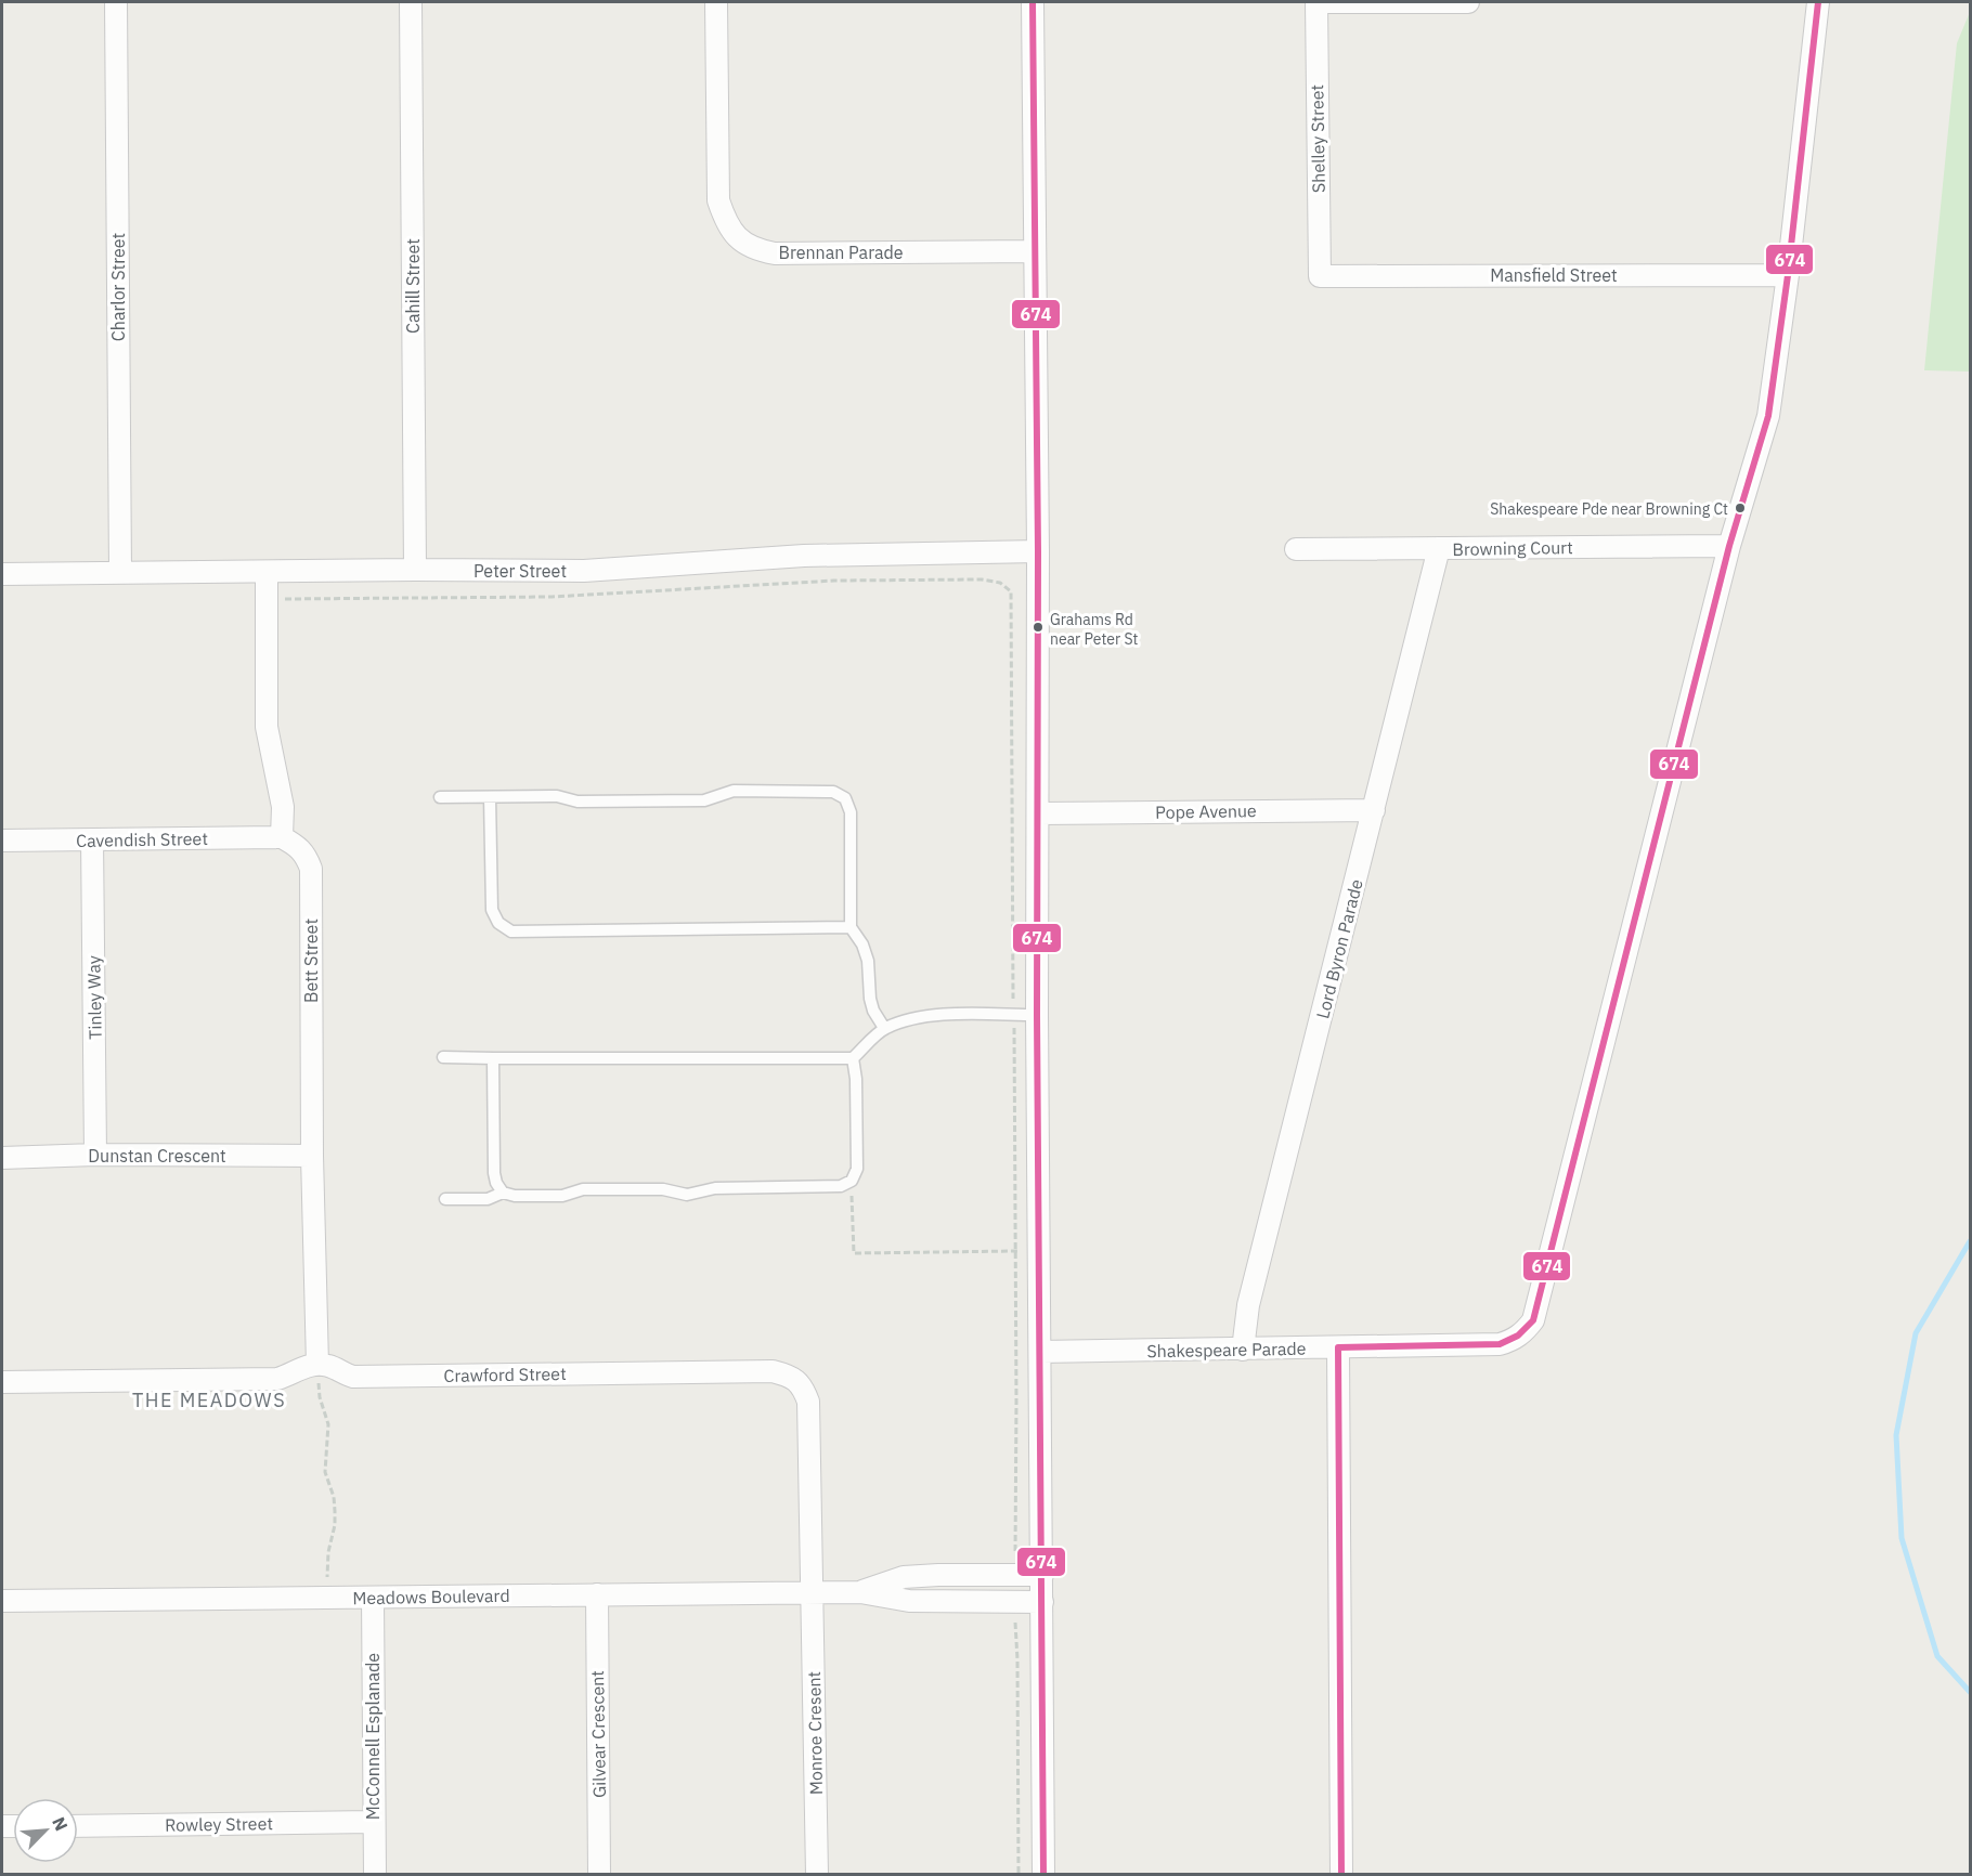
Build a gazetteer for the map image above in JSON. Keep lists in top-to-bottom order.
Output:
{
  "streets": {
    "street": [
      "Shelley Street",
      "Brennan Parade",
      "Mansfield Street",
      "Cahill Street",
      "Charlor Street",
      "Browning Court",
      "Peter Street",
      "Pope Avenue",
      "Cavendish Street",
      "Lord Byron Parade",
      "Bett Street",
      "Tinley Way",
      "Dunstan Crescent",
      "Shakespeare Parade",
      "Crawford Street",
      "Meadows Boulevard",
      "Monroe Cresent",
      "Gilvear Crescent",
      "McConnell Esplanade",
      "Rowley Street"
    ]
  },
  "crossings": [
    ["Shelley Street", "Mansfield Street"],
    ["Mansfield Street", "Shakespeare Parade"],
    ["Cahill Street", "Peter Street"],
    ["Charlor Street", "Peter Street"],
    ["Browning Court", "Lord Byron Parade"],
    ["Browning Court", "Shakespeare Parade"],
    ["Pope Avenue", "Lord Byron Parade"],
    ["Cavendish Street", "Bett Street"],
    ["Cavendish Street", "Tinley Way"],
    ["Lord Byron Parade", "Shakespeare Parade"],
    ["Bett Street", "Dunstan Crescent"],
    ["Bett Street", "Crawford Street"],
    ["Tinley Way", "Dunstan Crescent"],
    ["Crawford Street", "Meadows Boulevard"],
    ["Crawford Street", "Monroe Cresent"],
    ["Meadows Boulevard", "Monroe Cresent"],
    ["Meadows Boulevard", "Gilvear Crescent"],
    ["Meadows Boulevard", "McConnell Esplanade"],
    ["McConnell Esplanade", "Rowley Street"]
  ],
  "districts": ["THE MEADOWS"],
  "places": ["Shakespeare Pde near Browning Ct", "Grahams Rd near Peter St"],
  "lines": ["transit line 674"],
  "north": "top right"
}
